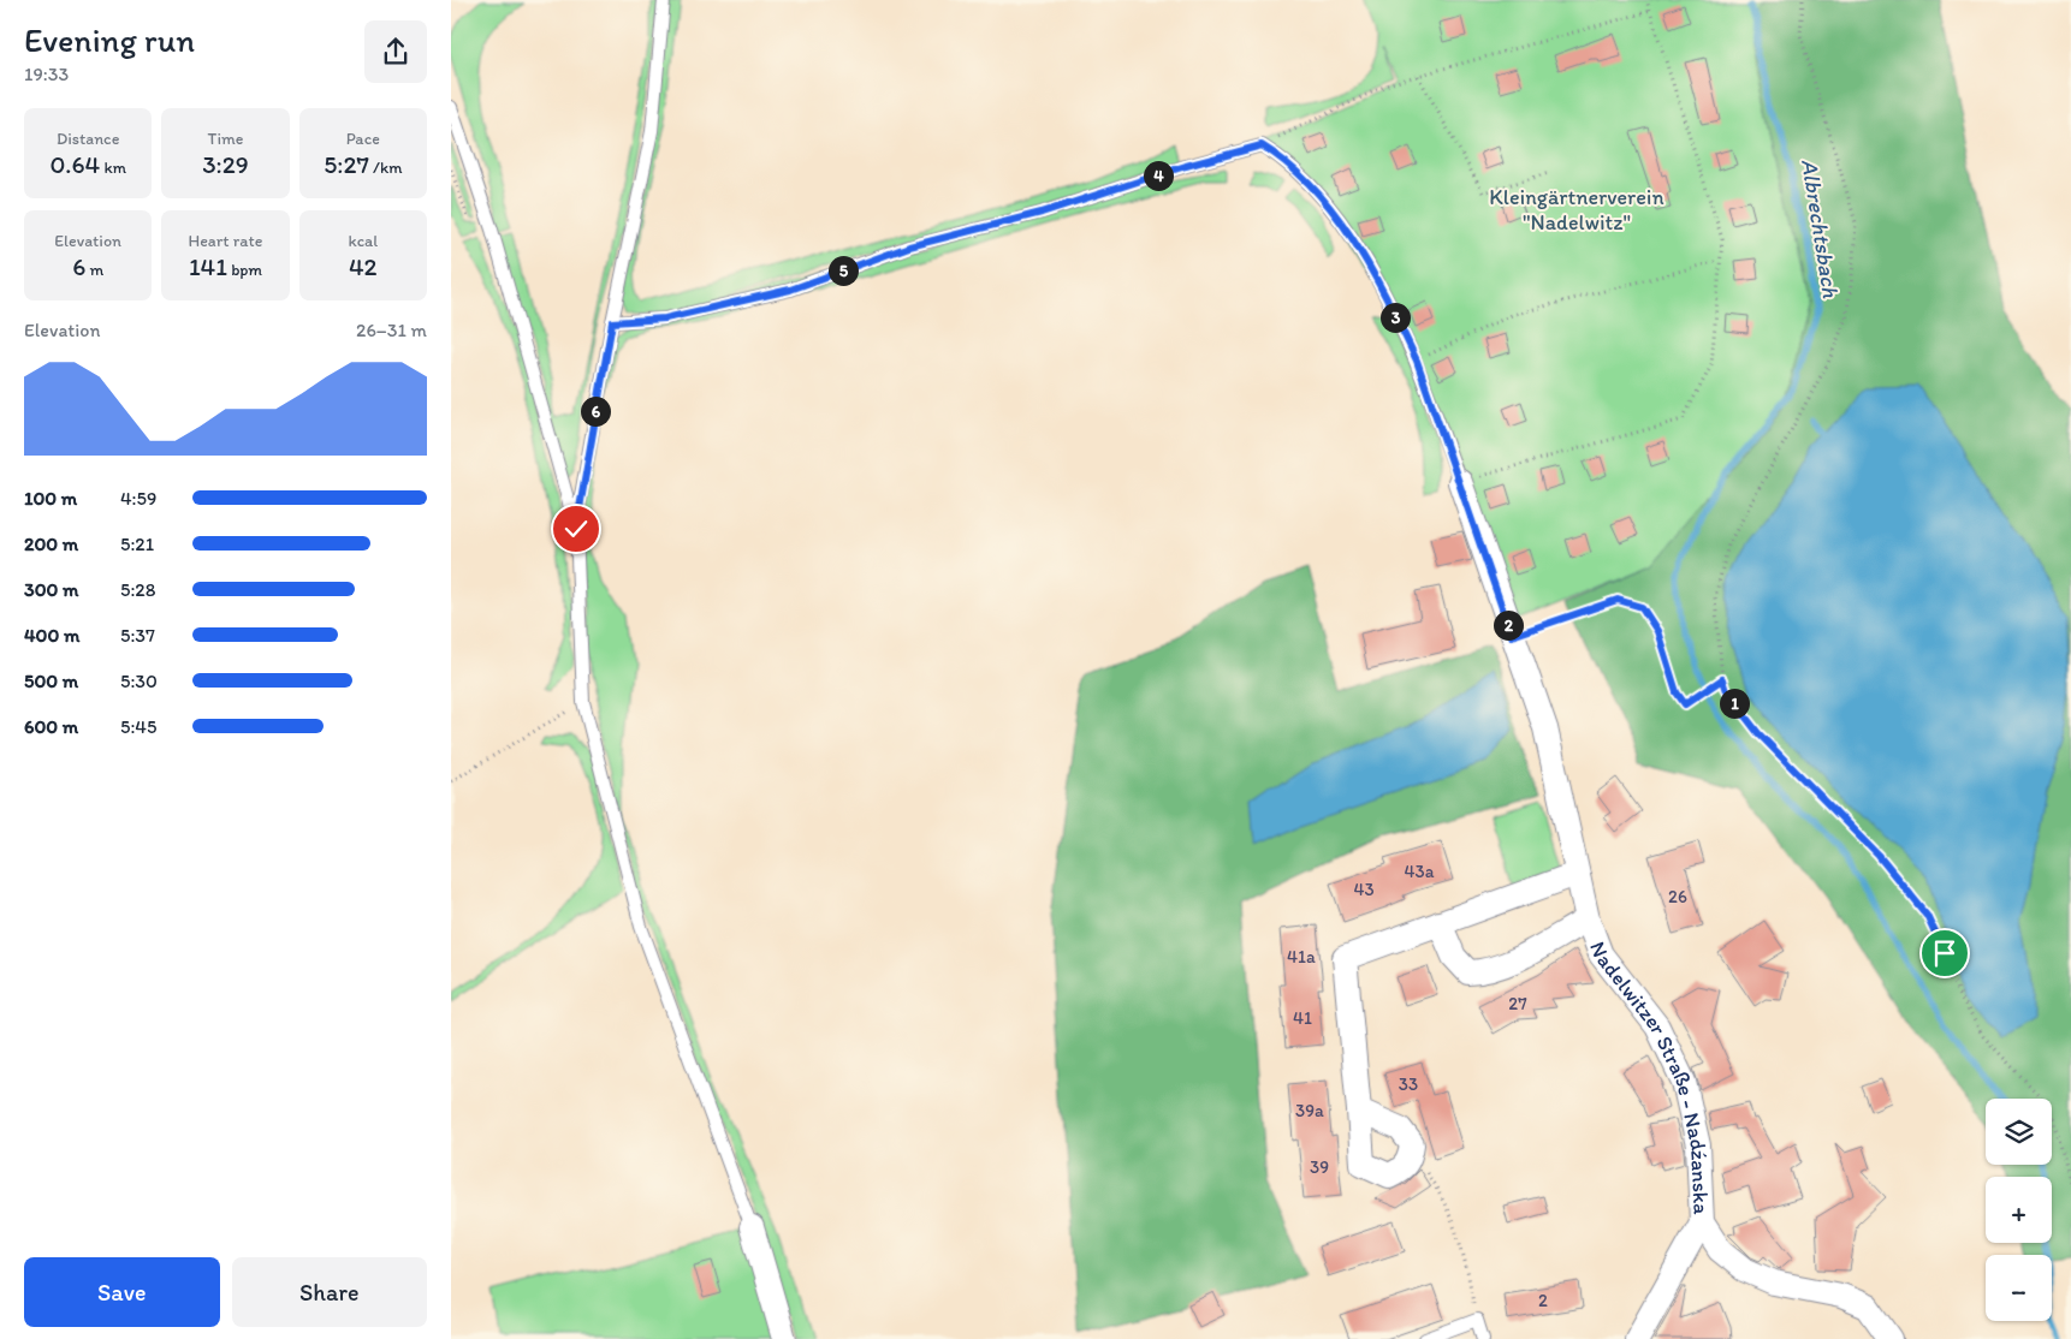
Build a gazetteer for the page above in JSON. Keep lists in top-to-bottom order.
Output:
{
  "streets": {
    "street": ["Nadelwitzer Straße - Nadźanska"]
  },
  "water": ["Albrechtsbach"],
  "parks": ["Kleingärtnerverein \"Nadelwitz\""],
  "house_numbers": [
    "43a",
    "43",
    "26",
    "41a",
    "27",
    "41",
    "33",
    "39a",
    "39",
    "2"
  ],
  "page": {
    "heading": ["Evening run", "19:33"],
    "stats": [
      ["Distance", "0.64 km"],
      ["Time", "3:29"],
      ["Pace", "5:27 /km"],
      ["Elevation", "6 m"],
      ["Heart rate", "141 bpm"],
      ["kcal", "42"]
    ],
    "pins": [
      "4",
      "5",
      "3",
      "6",
      "2",
      "1"
    ],
    "chart": ["Elevation", "26–31 m"],
    "list": [
      {
        "name": "100 m",
        "note": "4:59"
      },
      {
        "name": "200 m",
        "note": "5:21"
      },
      {
        "name": "300 m",
        "note": "5:28"
      },
      {
        "name": "400 m",
        "note": "5:37"
      },
      {
        "name": "500 m",
        "note": "5:30"
      },
      {
        "name": "600 m",
        "note": "5:45"
      }
    ],
    "map_buttons": ["+", "−"],
    "buttons": ["Save", "Share"]
  }
}
